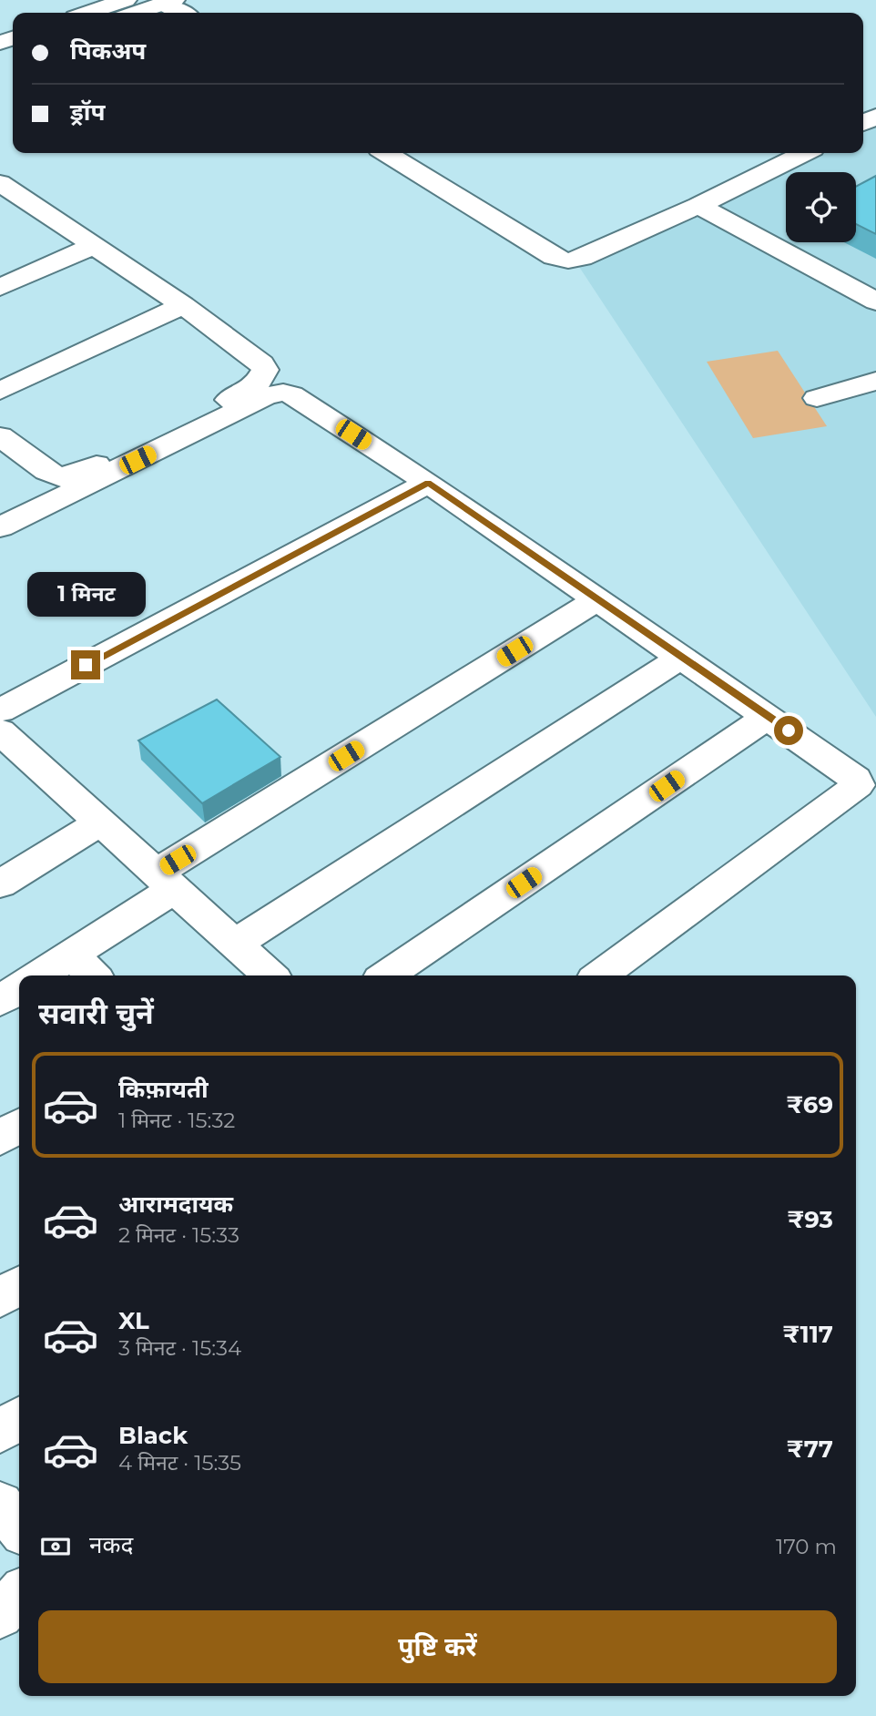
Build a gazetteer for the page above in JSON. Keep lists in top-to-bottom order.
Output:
{
  "page": {
    "banner": ["पिकअप", "ड्रॉप"],
    "bubble": "1 मिनट",
    "heading": "सवारी चुनें",
    "list": [
      {
        "name": "किफ़ायती",
        "note": "1 मिनट · 15:32",
        "value": "₹69"
      },
      {
        "name": "आरामदायक",
        "note": "2 मिनट · 15:33",
        "value": "₹93"
      },
      {
        "name": "XL",
        "note": "3 मिनट · 15:34",
        "value": "₹117"
      },
      {
        "name": "Black",
        "note": "4 मिनट · 15:35",
        "value": "₹77"
      }
    ],
    "pay": ["नकद", "170 m"],
    "buttons": "पुष्टि करें"
  }
}
